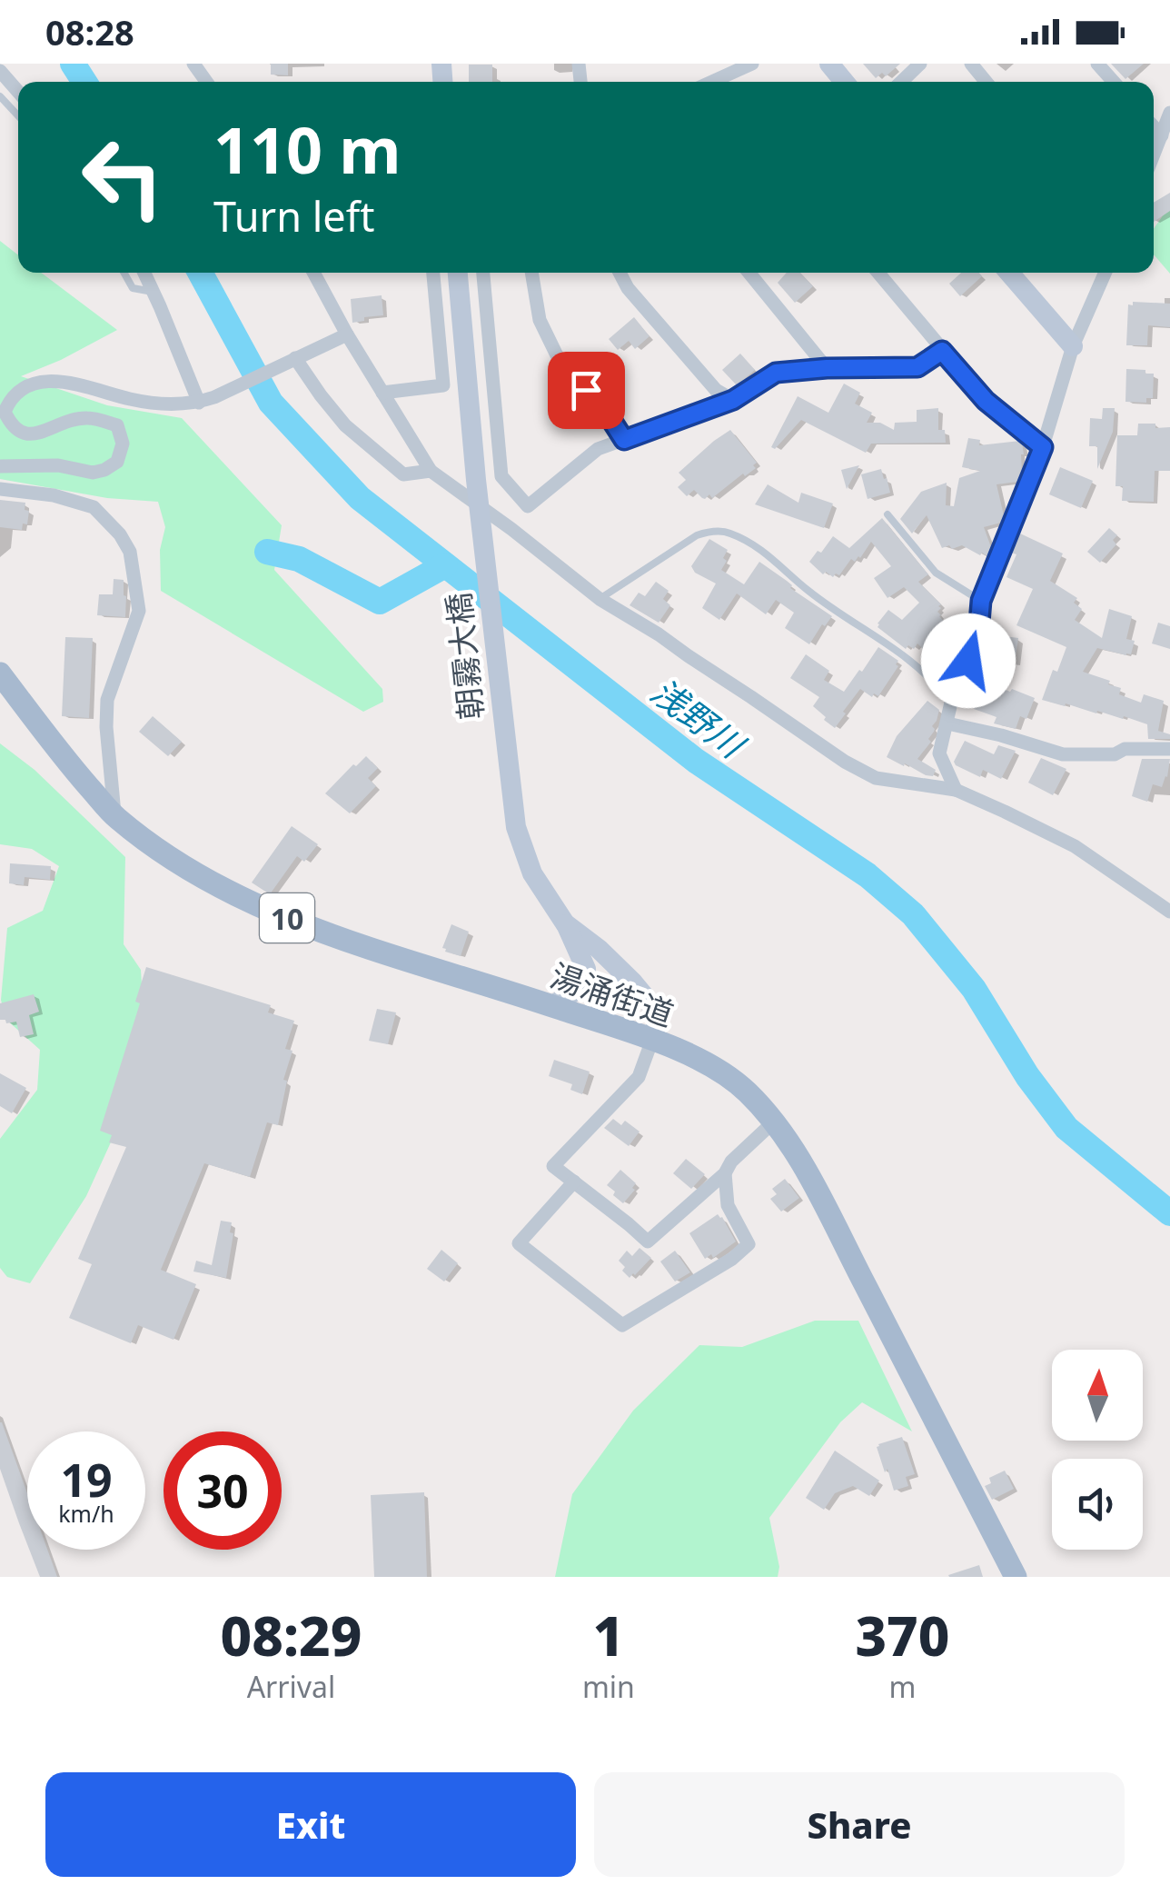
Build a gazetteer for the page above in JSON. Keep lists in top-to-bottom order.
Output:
{
  "streets": {
    "main road": ["10", "湯涌街道"],
    "street": ["朝霧大橋"]
  },
  "water": ["浅野川"],
  "north": "top",
  "page": {
    "status": "08:28",
    "turn": ["110 m", "Turn left"],
    "speed": "19 km/h",
    "limit": "30",
    "eta": [
      "08:29",
      "Arrival",
      "1",
      "min",
      "370",
      "m"
    ],
    "buttons": ["Exit", "Share"]
  }
}
